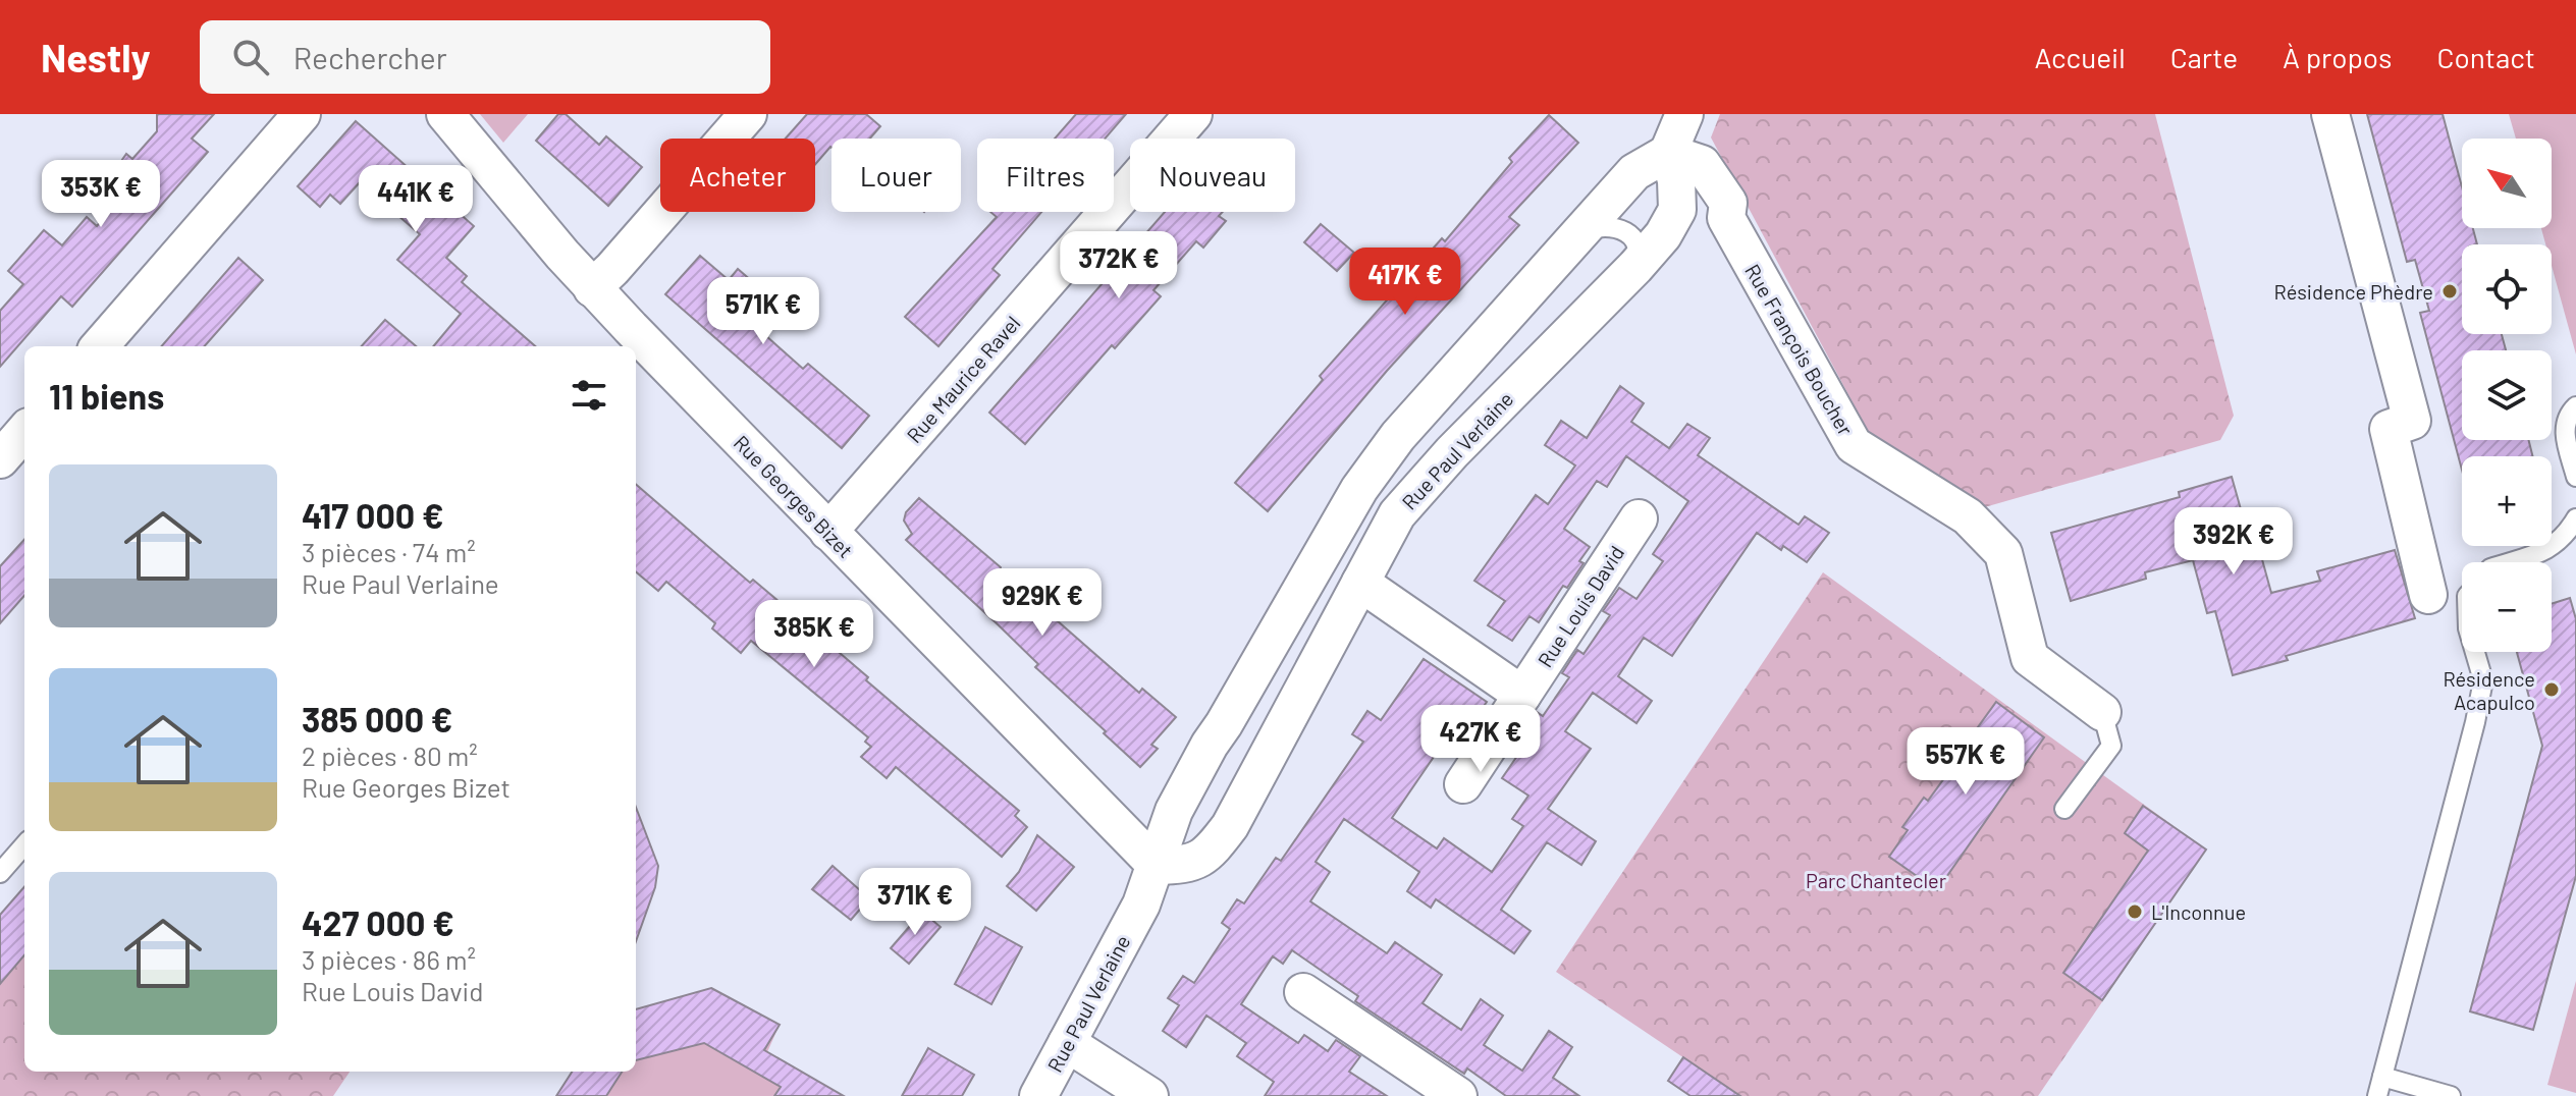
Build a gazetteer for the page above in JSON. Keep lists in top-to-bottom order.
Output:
{
  "streets": {
    "street": [
      "Rue François Boucher",
      "Rue Maurice Ravel",
      "Rue Paul Verlaine",
      "Rue Georges Bizet",
      "Rue Louis David"
    ]
  },
  "crossings": [
    ["Rue François Boucher", "Rue Paul Verlaine"],
    ["Rue Maurice Ravel", "Rue Georges Bizet"],
    ["Rue Paul Verlaine", "Rue Georges Bizet"]
  ],
  "parks": ["Parc Chantecler"],
  "places": ["Résidence Phèdre", "Résidence Acapulco", "L'Inconnue"],
  "north": "top left",
  "page": {
    "header": "Nestly",
    "search": "Rechercher",
    "nav": [
      "Accueil",
      "Carte",
      "À propos",
      "Contact"
    ],
    "map_buttons": ["+", "−"],
    "chip": [
      "Acheter",
      "Louer",
      "Filtres",
      "Nouveau"
    ],
    "price": [
      "353K €",
      "441K €",
      "372K €",
      "417K €",
      "571K €",
      "392K €",
      "929K €",
      "385K €",
      "427K €",
      "557K €",
      "371K €"
    ],
    "heading": "11 biens",
    "list": [
      {
        "name": "417 000 €",
        "note": "3 pièces · 74 m² · Rue Paul Verlaine"
      },
      {
        "name": "385 000 €",
        "note": "2 pièces · 80 m² · Rue Georges Bizet"
      },
      {
        "name": "427 000 €",
        "note": "3 pièces · 86 m² · Rue Louis David"
      }
    ]
  }
}
